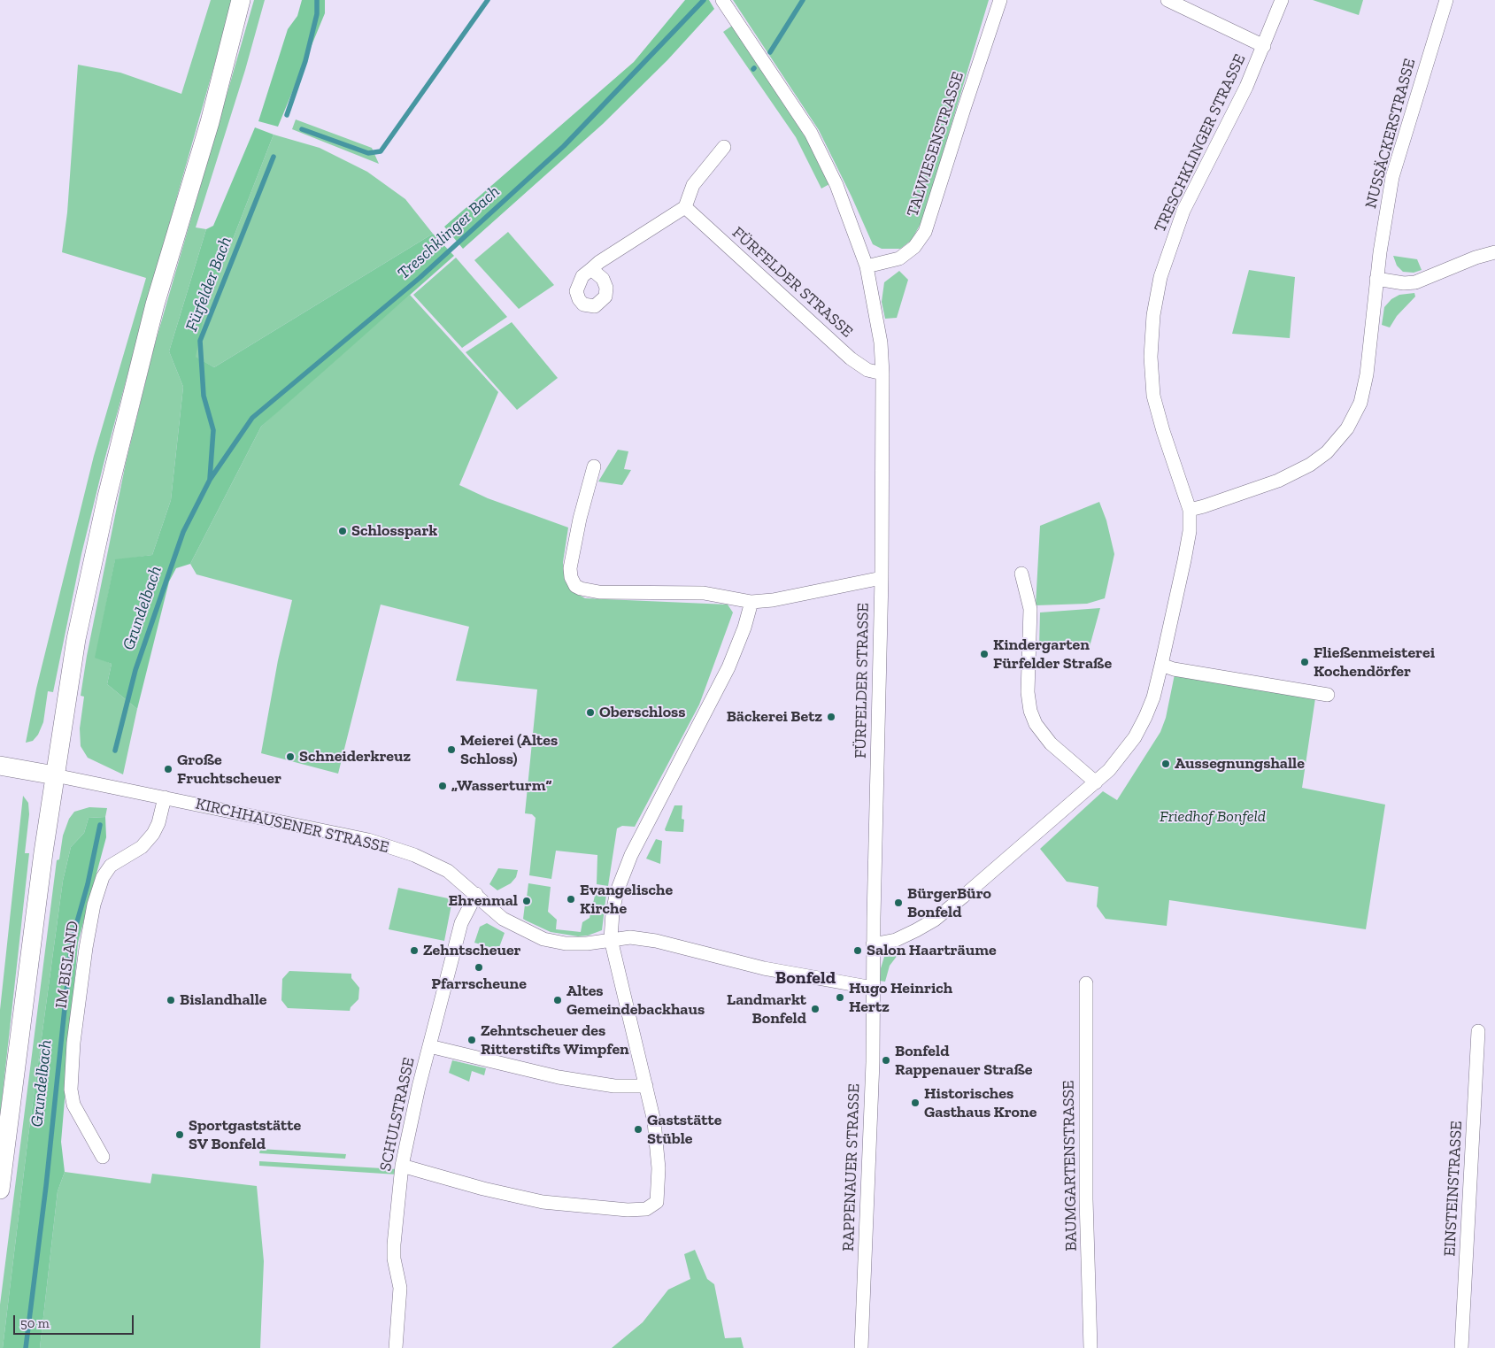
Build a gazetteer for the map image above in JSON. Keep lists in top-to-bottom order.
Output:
{
  "streets": {
    "main road": ["KIRCHHAUSENER STRASSE"],
    "street": [
      "NUSSÄCKERSTRASSE",
      "TRESCHKLINGER STRASSE",
      "TALWIESENSTRASSE",
      "FÜRFELDER STRASSE",
      "IM BISLAND",
      "SCHULSTRASSE",
      "BAUMGARTENSTRASSE",
      "RAPPENAUER STRASSE",
      "EINSTEINSTRASSE"
    ]
  },
  "crossings": [
    ["NUSSÄCKERSTRASSE", "TRESCHKLINGER STRASSE"],
    ["TRESCHKLINGER STRASSE", "FÜRFELDER STRASSE"],
    ["TALWIESENSTRASSE", "FÜRFELDER STRASSE"],
    ["FÜRFELDER STRASSE", "KIRCHHAUSENER STRASSE"],
    ["FÜRFELDER STRASSE", "RAPPENAUER STRASSE"],
    ["KIRCHHAUSENER STRASSE", "IM BISLAND"],
    ["KIRCHHAUSENER STRASSE", "SCHULSTRASSE"],
    ["KIRCHHAUSENER STRASSE", "RAPPENAUER STRASSE"]
  ],
  "districts": ["Bonfeld"],
  "water": ["Treschklinger Bach", "Fürfelder Bach", "Grundelbach"],
  "parks": ["Friedhof Bonfeld"],
  "places": [
    "Schlosspark",
    "Kindergarten Fürfelder Straße",
    "Fließenmeisterei Kochendörfer",
    "Oberschloss",
    "Bäckerei Betz",
    "Meierei (Altes Schloss)",
    "Schneiderkreuz",
    "Aussegnungshalle",
    "Große Fruchtscheuer",
    "„Wasserturm“",
    "Evangelische Kirche",
    "Ehrenmal",
    "BürgerBüro Bonfeld",
    "Zehntscheuer",
    "Salon Haarträume",
    "Pfarrscheune",
    "Hugo Heinrich Hertz",
    "Bislandhalle",
    "Altes Gemeindebackhaus",
    "Landmarkt Bonfeld",
    "Zehntscheuer des Ritterstifts Wimpfen",
    "Bonfeld Rappenauer Straße",
    "Historisches Gasthaus Krone",
    "Gaststätte Stüble",
    "Sportgaststätte SV Bonfeld"
  ],
  "scale_bar": "50 m"
}
